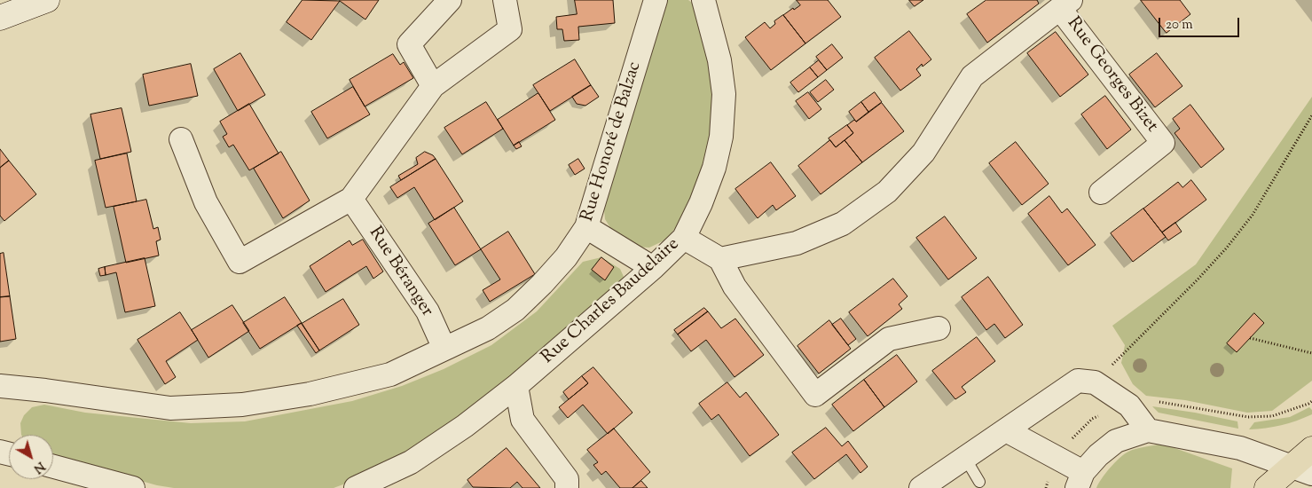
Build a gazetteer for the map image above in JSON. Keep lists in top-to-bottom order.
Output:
{
  "streets": {
    "street": [
      "Rue Georges Bizet",
      "Rue Honoré de Balzac",
      "Rue Béranger",
      "Rue Charles Baudelaire"
    ]
  },
  "crossings": [
    ["Rue Honoré de Balzac", "Rue Béranger"]
  ],
  "scale_bar": "20 m",
  "north": "bottom right"
}
